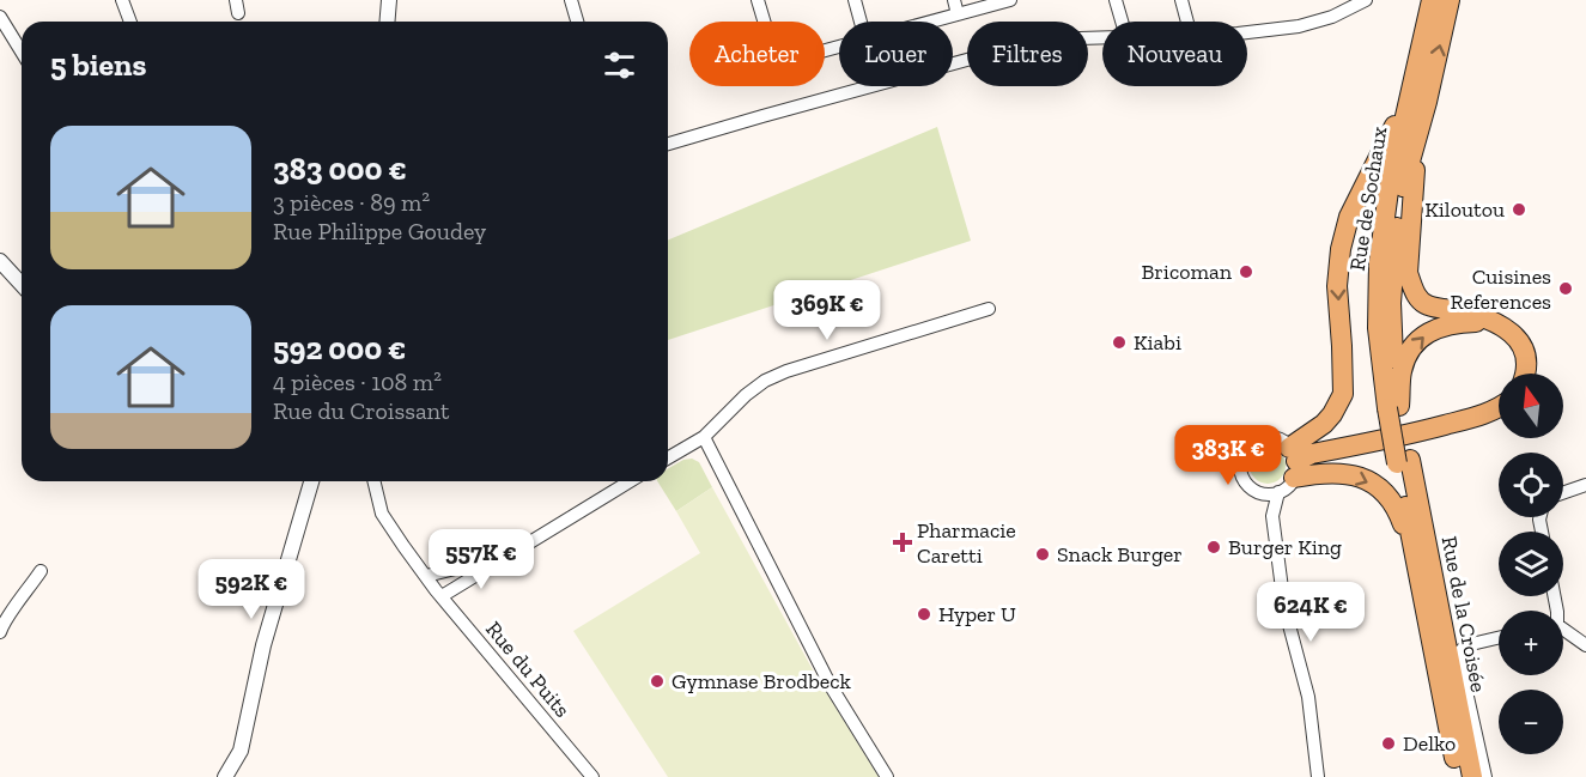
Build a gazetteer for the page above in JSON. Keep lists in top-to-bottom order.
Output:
{
  "streets": {
    "main road": ["Rue de Sochaux", "Rue de la Croisée"],
    "street": ["Rue du Puits"]
  },
  "places": {
    "other": [
      "Kiloutou",
      "Bricoman",
      "Cuisines References",
      "Kiabi",
      "Burger King",
      "Snack Burger",
      "Hyper U",
      "Gymnase Brodbeck",
      "Delko"
    ],
    "health": ["Pharmacie Caretti"]
  },
  "north": "top",
  "page": {
    "chip": [
      "Acheter",
      "Louer",
      "Filtres",
      "Nouveau"
    ],
    "heading": "5 biens",
    "list": [
      {
        "name": "383 000 €",
        "note": "3 pièces · 89 m² · Rue Philippe Goudey"
      },
      {
        "name": "592 000 €",
        "note": "4 pièces · 108 m² · Rue du Croissant"
      }
    ],
    "price": [
      "369K €",
      "383K €",
      "557K €",
      "592K €",
      "624K €"
    ],
    "map_buttons": ["+", "−"]
  }
}
